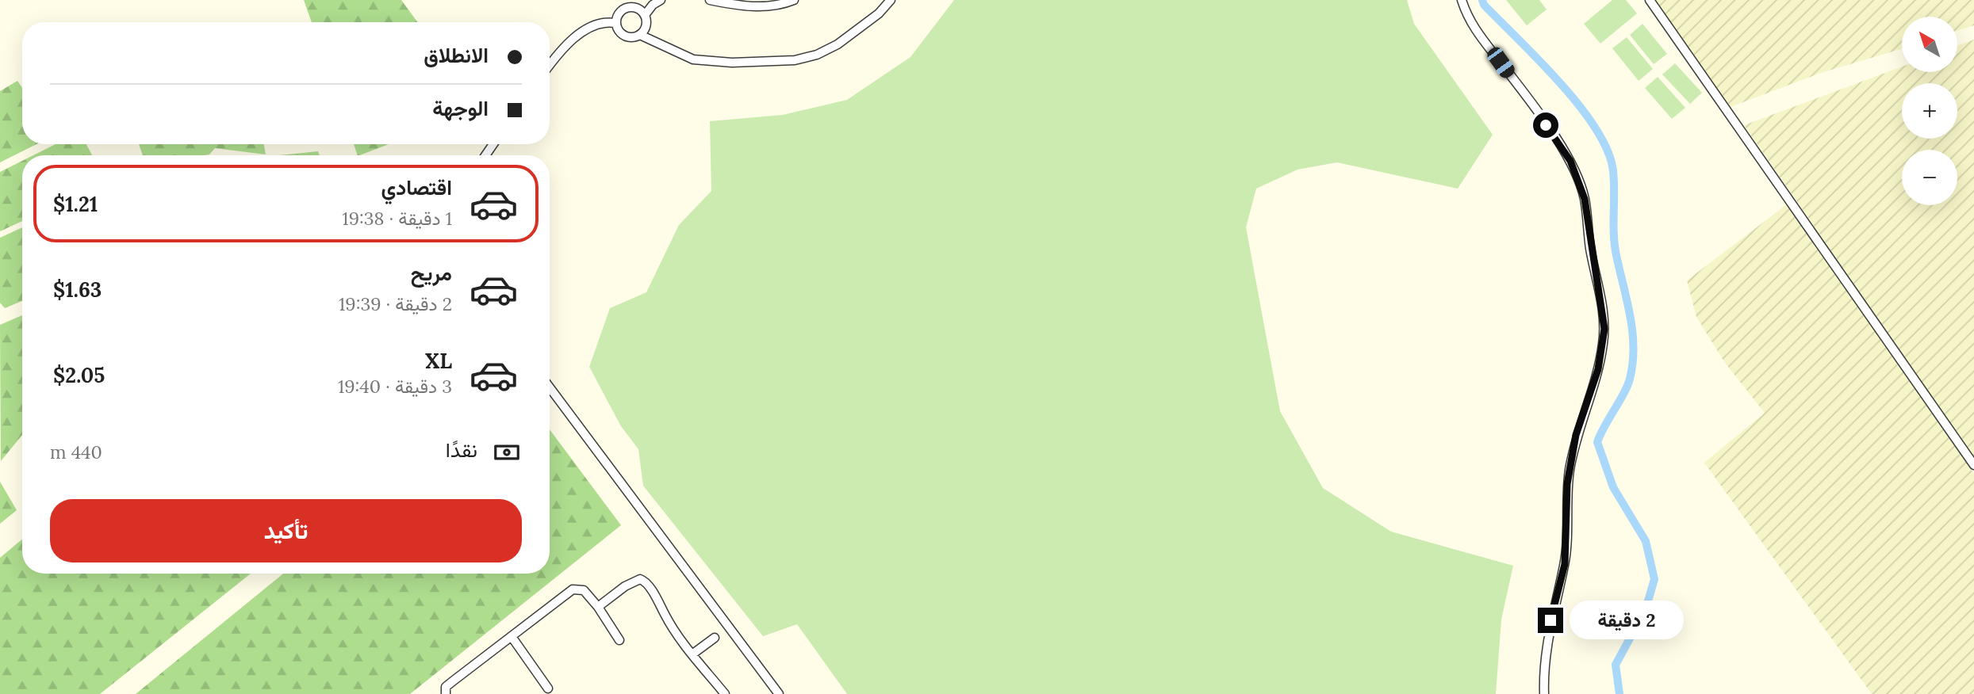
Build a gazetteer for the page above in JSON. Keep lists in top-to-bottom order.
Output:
{
  "north": "top left",
  "page": {
    "map_buttons": ["+", "−"],
    "banner": ["الانطلاق", "الوجهة"],
    "list": [
      {
        "name": "اقتصادي",
        "note": "1 دقيقة · 19:38",
        "value": "$1.21"
      },
      {
        "name": "مريح",
        "note": "2 دقيقة · 19:39",
        "value": "$1.63"
      },
      {
        "name": "XL",
        "note": "3 دقيقة · 19:40",
        "value": "$2.05"
      }
    ],
    "pay": ["نقدًا", "440 m"],
    "buttons": "تأكيد",
    "bubble": "2 دقيقة"
  }
}
